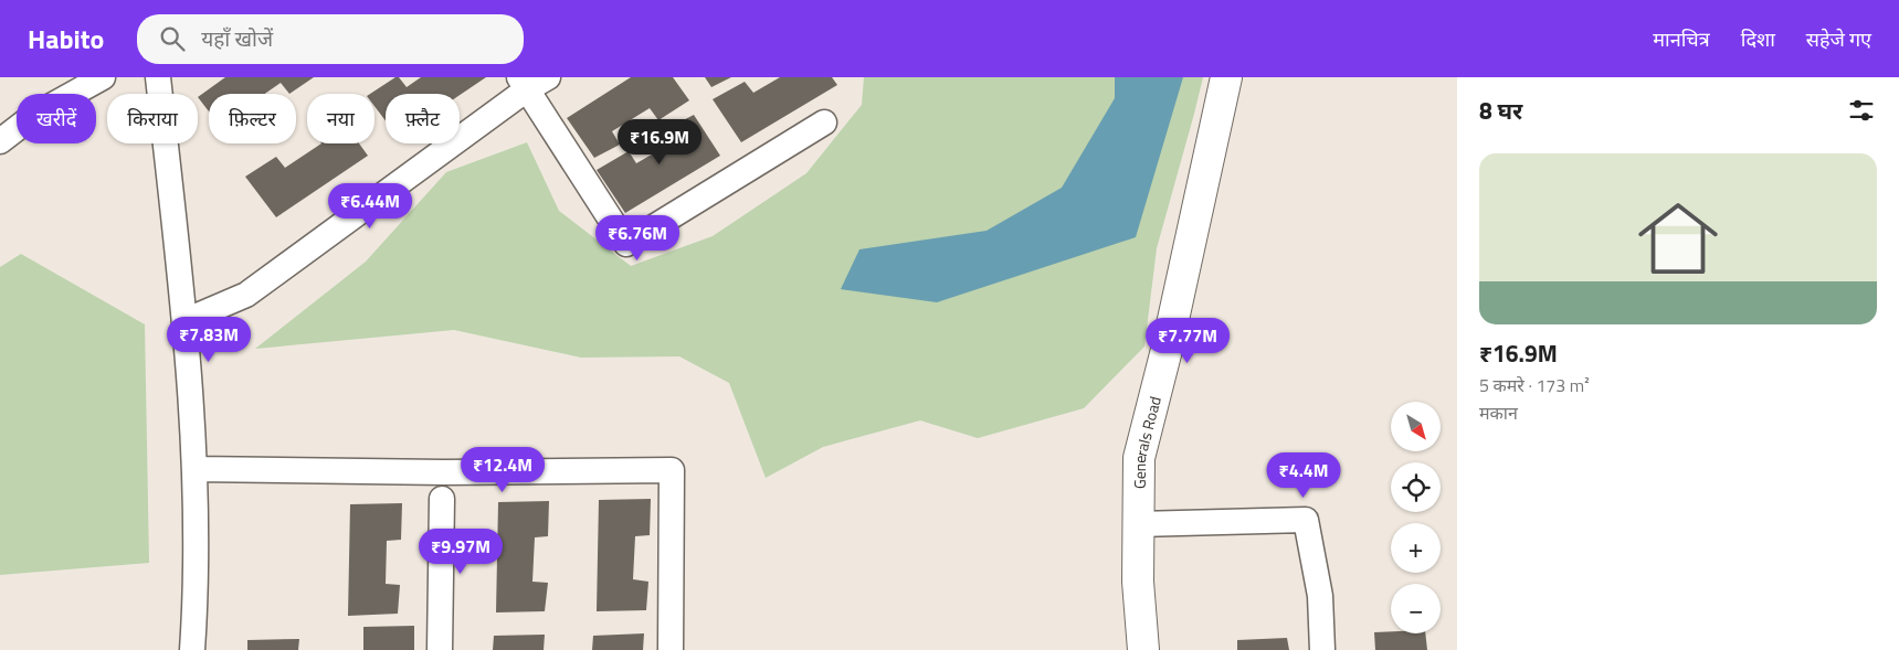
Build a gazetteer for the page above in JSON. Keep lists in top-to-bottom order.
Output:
{
  "streets": {
    "street": ["Generals Road"]
  },
  "north": "bottom right",
  "page": {
    "header": "Habito",
    "search": "यहाँ खोजें",
    "nav": ["मानचित्र", "दिशा", "सहेजे गए"],
    "heading": "8 घर",
    "chip": [
      "खरीदें",
      "किराया",
      "फ़िल्टर",
      "नया",
      "फ़्लैट"
    ],
    "price": [
      "₹16.9M",
      "₹6.44M",
      "₹6.76M",
      "₹7.83M",
      "₹7.77M",
      "₹12.4M",
      "₹4.4M",
      "₹9.97M"
    ],
    "list": [
      {
        "name": "₹16.9M",
        "note": "5 कमरे · 173 m² · मकान"
      }
    ],
    "map_buttons": ["+", "−"]
  }
}
